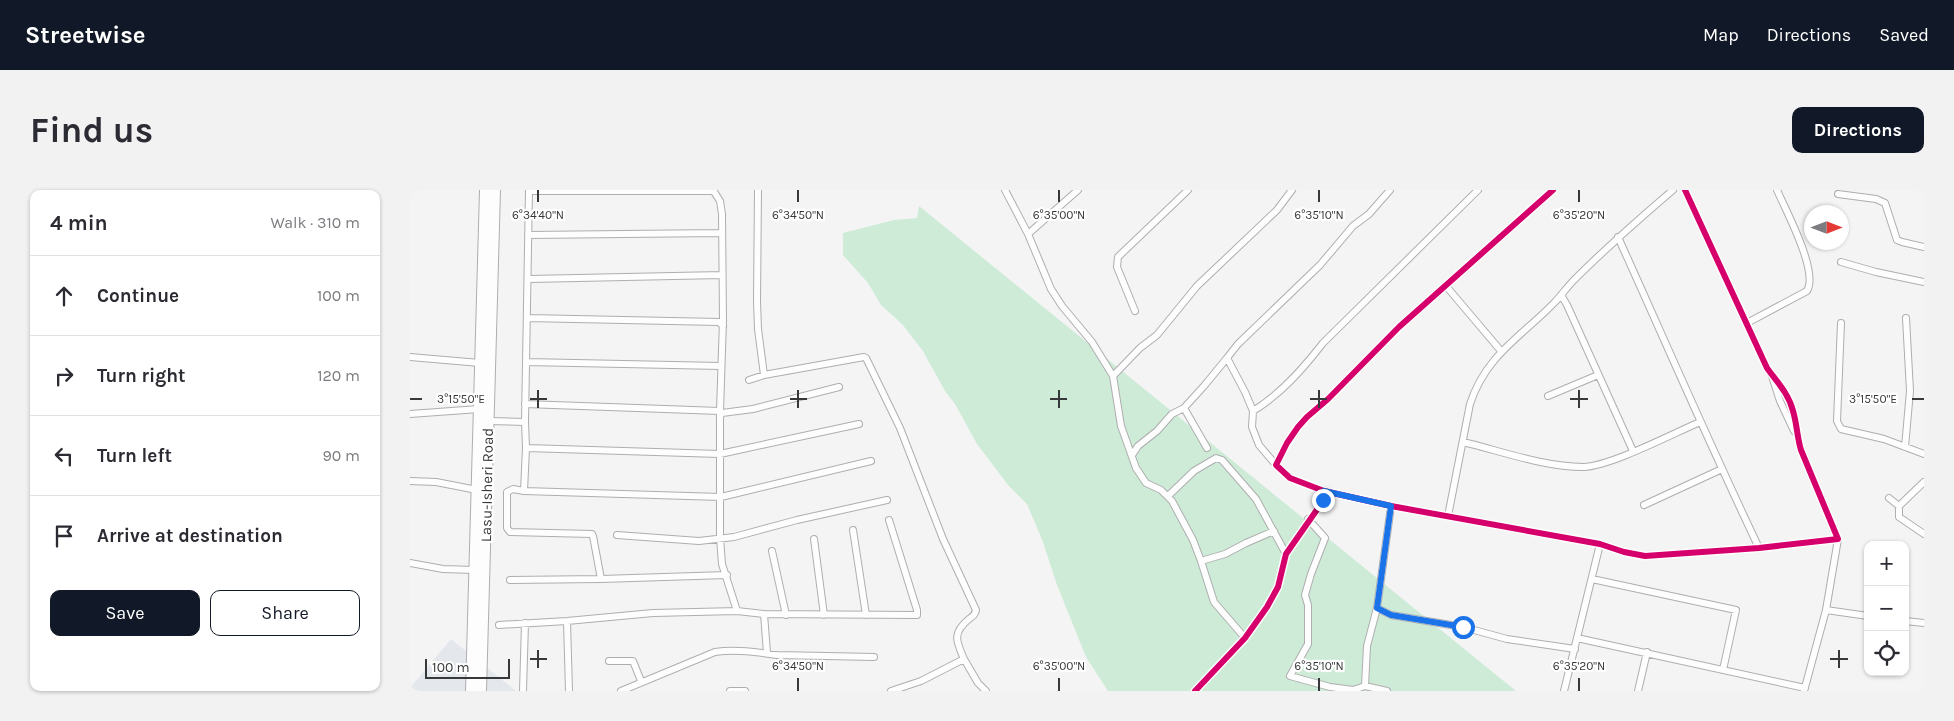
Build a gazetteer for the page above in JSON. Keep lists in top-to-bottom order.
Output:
{
  "streets": {
    "main road": ["Lasu-Isheri Road"]
  },
  "scale_bar": "100 m",
  "north": "right",
  "page": {
    "header": "Streetwise",
    "nav": ["Map", "Directions", "Saved"],
    "buttons": [
      "Directions",
      ["Save", "Share"]
    ],
    "title": "Find us",
    "heading": ["4 min", "Walk · 310 m"],
    "list": [
      ["Continue", "100 m"],
      ["Turn right", "120 m"],
      ["Turn left", "90 m"],
      "Arrive at destination"
    ],
    "map_buttons": ["+", "−"],
    "scale": "100 m"
  },
  "coordinates": [
    "6°34'40\"N",
    "6°34'50\"N",
    "6°35'00\"N",
    "6°35'10\"N",
    "6°35'20\"N",
    "3°15'50\"E"
  ]
}
